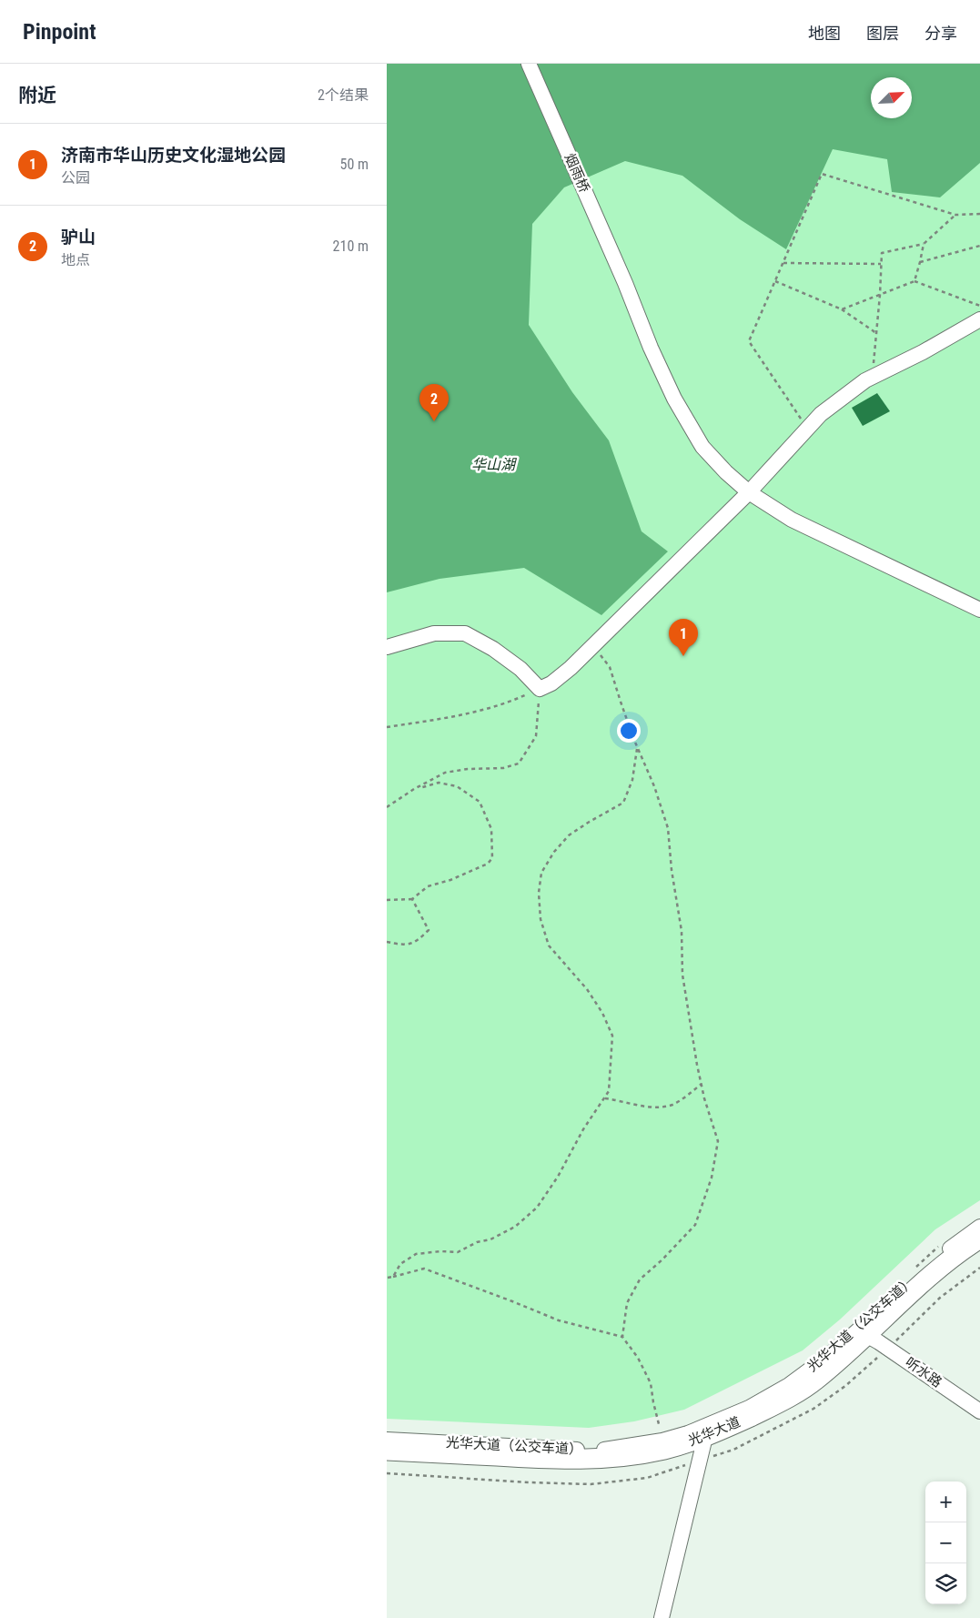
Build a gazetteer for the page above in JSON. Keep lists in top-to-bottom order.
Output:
{
  "streets": {
    "main road": ["光华大道"],
    "street": ["烟雨桥", "光华大道（公交车道）", "听水路"]
  },
  "crossings": [
    ["听水路", "光华大道"]
  ],
  "water": ["华山湖"],
  "north": "top right",
  "page": {
    "header": "Pinpoint",
    "nav": ["地图", "图层", "分享"],
    "heading": ["附近", "2个结果"],
    "list": [
      {
        "mark": "1",
        "name": "济南市华山历史文化湿地公园",
        "note": "公园",
        "value": "50 m"
      },
      {
        "mark": "2",
        "name": "驴山",
        "note": "地点",
        "value": "210 m"
      }
    ],
    "pins": ["2", "1"],
    "map_buttons": ["+", "−"]
  }
}
